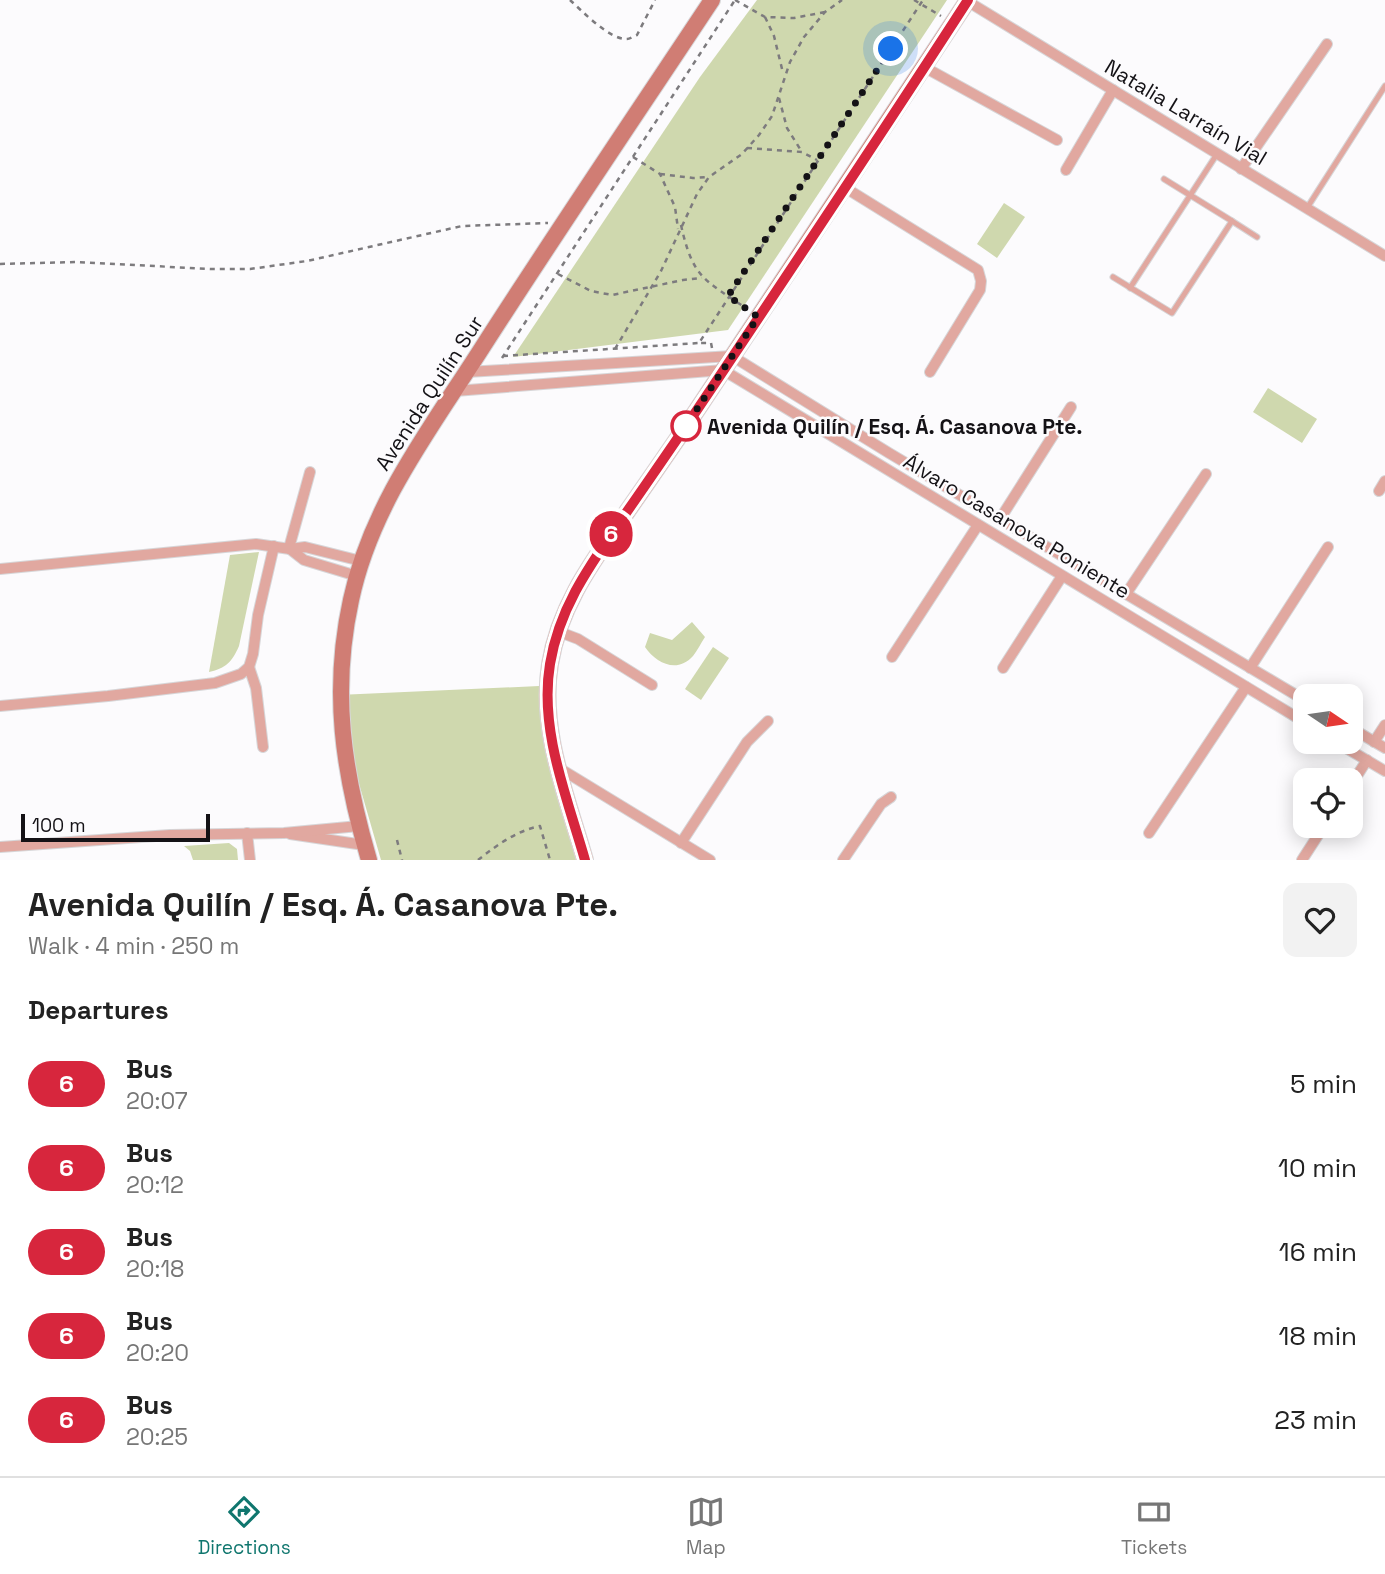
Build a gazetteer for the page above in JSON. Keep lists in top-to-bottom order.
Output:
{
  "streets": {
    "street": ["Natalia Larraín Vial", "Avenida Quilín Sur", "Álvaro Casanova Poniente"]
  },
  "places": ["Avenida Quilín / Esq. Á. Casanova Pte."],
  "lines": ["bus line 6"],
  "scale_bar": "100 m",
  "north": "right",
  "page": {
    "on_map": "6",
    "scale": "100 m",
    "heading": [
      ["Avenida Quilín / Esq. Á. Casanova Pte.", "Walk · 4 min · 250 m"],
      "Departures"
    ],
    "list": [
      {
        "mark": "6",
        "name": "Bus",
        "note": "20:07",
        "value": "5 min"
      },
      {
        "mark": "6",
        "name": "Bus",
        "note": "20:12",
        "value": "10 min"
      },
      {
        "mark": "6",
        "name": "Bus",
        "note": "20:18",
        "value": "16 min"
      },
      {
        "mark": "6",
        "name": "Bus",
        "note": "20:20",
        "value": "18 min"
      },
      {
        "mark": "6",
        "name": "Bus",
        "note": "20:25",
        "value": "23 min"
      }
    ],
    "tabs": ["Directions", "Map", "Tickets"]
  }
}
